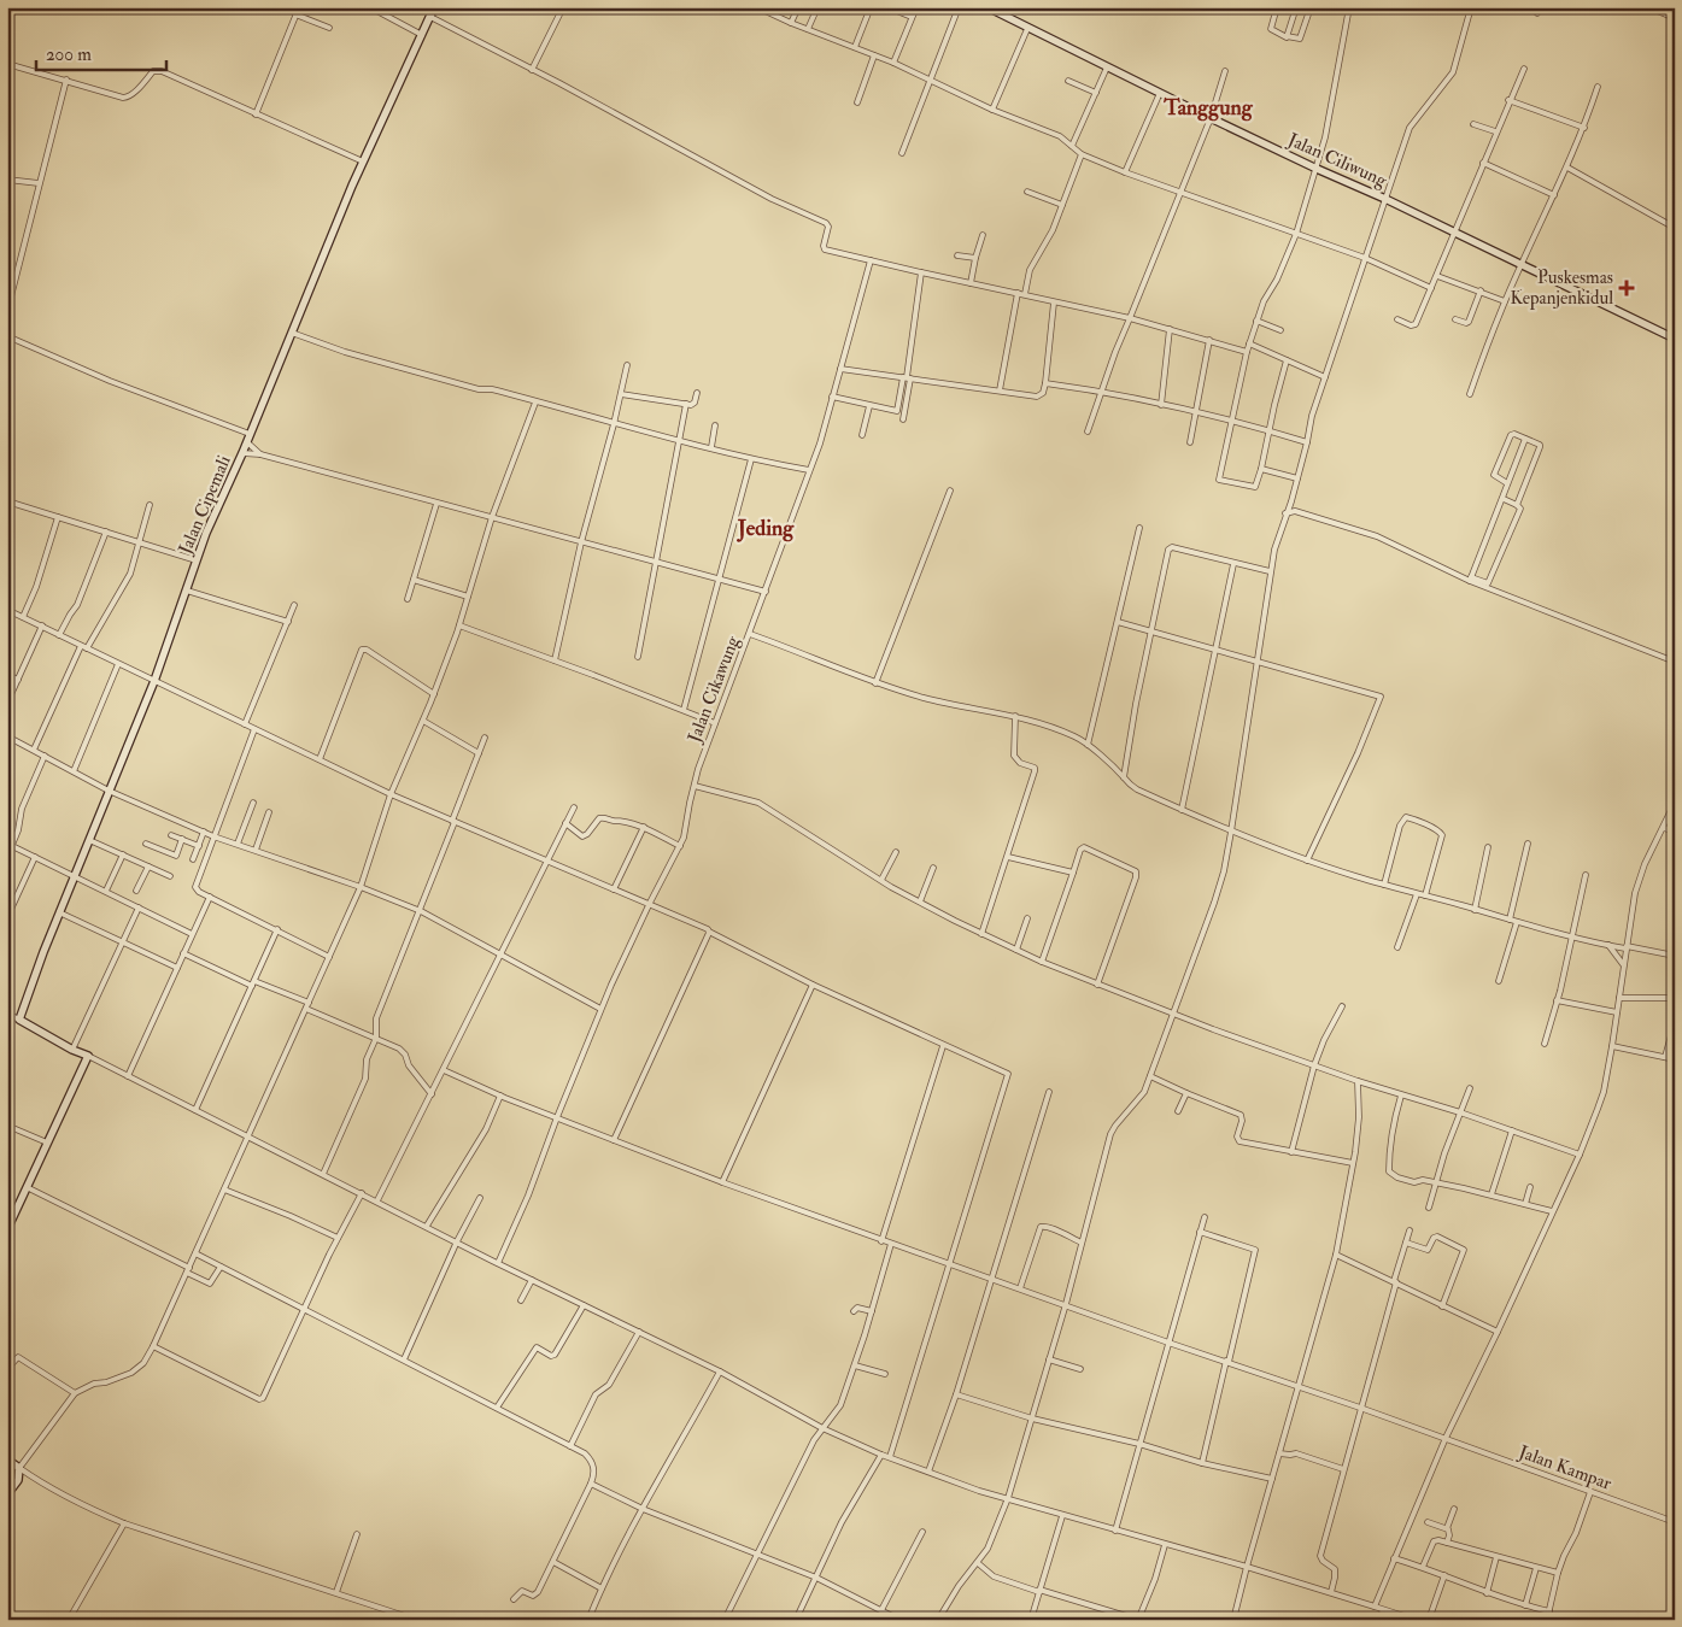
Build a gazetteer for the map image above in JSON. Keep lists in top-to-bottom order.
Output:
{
  "streets": {
    "main road": ["Jalan Ciliwung", "Jalan Cipemali"],
    "street": ["Jalan Cikawung", "Jalan Kampar"]
  },
  "crossings": [
    ["Jalan Cikawung", "Jalan Kampar"]
  ],
  "districts": ["Tanggung", "Jeding"],
  "places": {
    "health": ["Puskesmas Kepanjenkidul"]
  },
  "scale_bar": "200 m"
}
